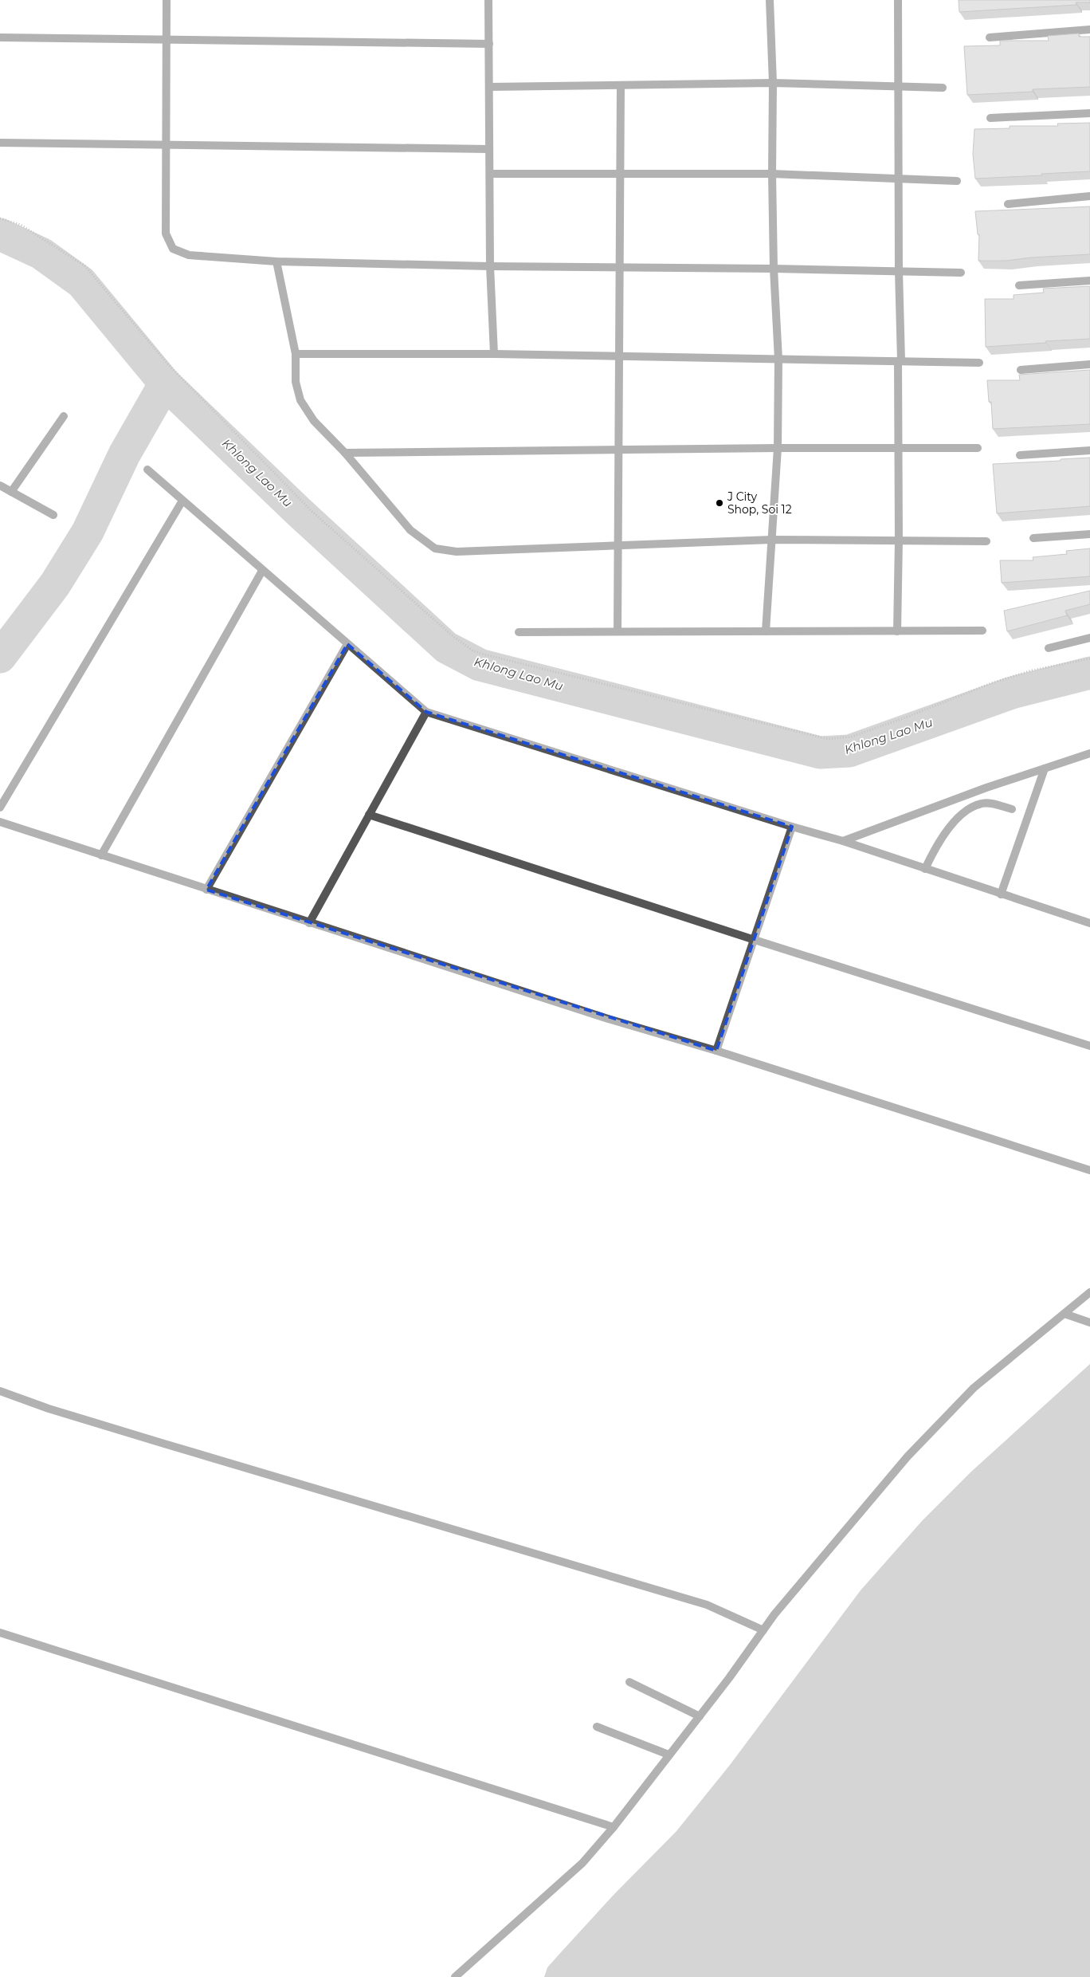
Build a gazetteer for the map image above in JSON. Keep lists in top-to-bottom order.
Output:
{
  "water": ["Khlong Lao Mu"],
  "places": ["J City Shop, Soi 12"]
}
